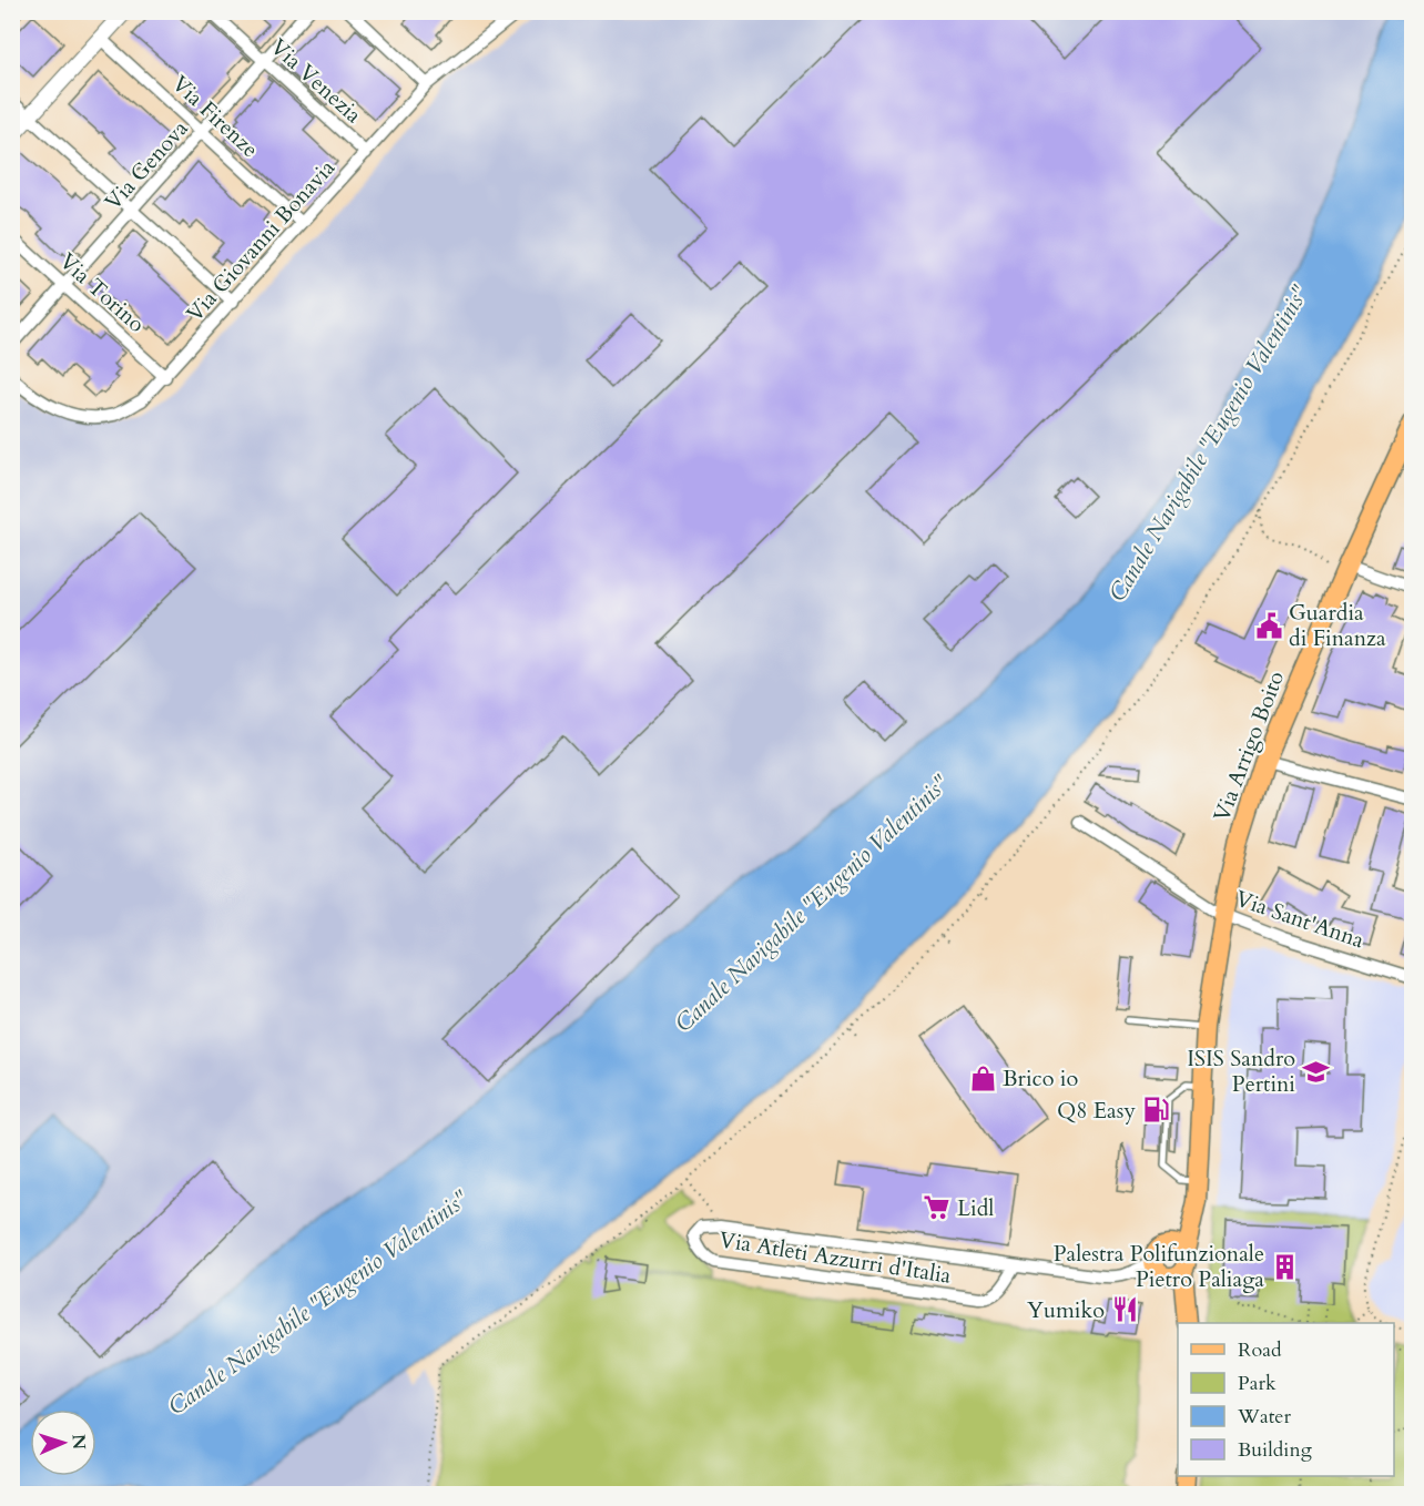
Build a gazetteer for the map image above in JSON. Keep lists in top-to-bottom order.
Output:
{
  "streets": {
    "main road": ["Via Arrigo Boito"],
    "street": [
      "Via Venezia",
      "Via Firenze",
      "Via Genova",
      "Via Giovanni Bonavia",
      "Via Torino",
      "Via Sant'Anna",
      "Via Atleti Azzurri d'Italia"
    ]
  },
  "crossings": [
    ["Via Venezia", "Via Genova"],
    ["Via Venezia", "Via Giovanni Bonavia"],
    ["Via Firenze", "Via Genova"],
    ["Via Firenze", "Via Giovanni Bonavia"],
    ["Via Genova", "Via Torino"],
    ["Via Giovanni Bonavia", "Via Torino"],
    ["Via Arrigo Boito", "Via Sant'Anna"],
    ["Via Arrigo Boito", "Via Atleti Azzurri d'Italia"]
  ],
  "water": ["Canale Navigabile \"Eugenio Valentinis\""],
  "places": {
    "public building": ["Guardia di Finanza"],
    "school or university": ["ISIS Sandro Pertini"],
    "shop": ["Brico io"],
    "fuel station": ["Q8 Easy"],
    "supermarket": ["Lidl"],
    "building": ["Palestra Polifunzionale Pietro Paliaga"],
    "restaurant": ["Yumiko"]
  },
  "legend": [
    "Road",
    "Park",
    "Water",
    "Building"
  ],
  "north": "right"
}
